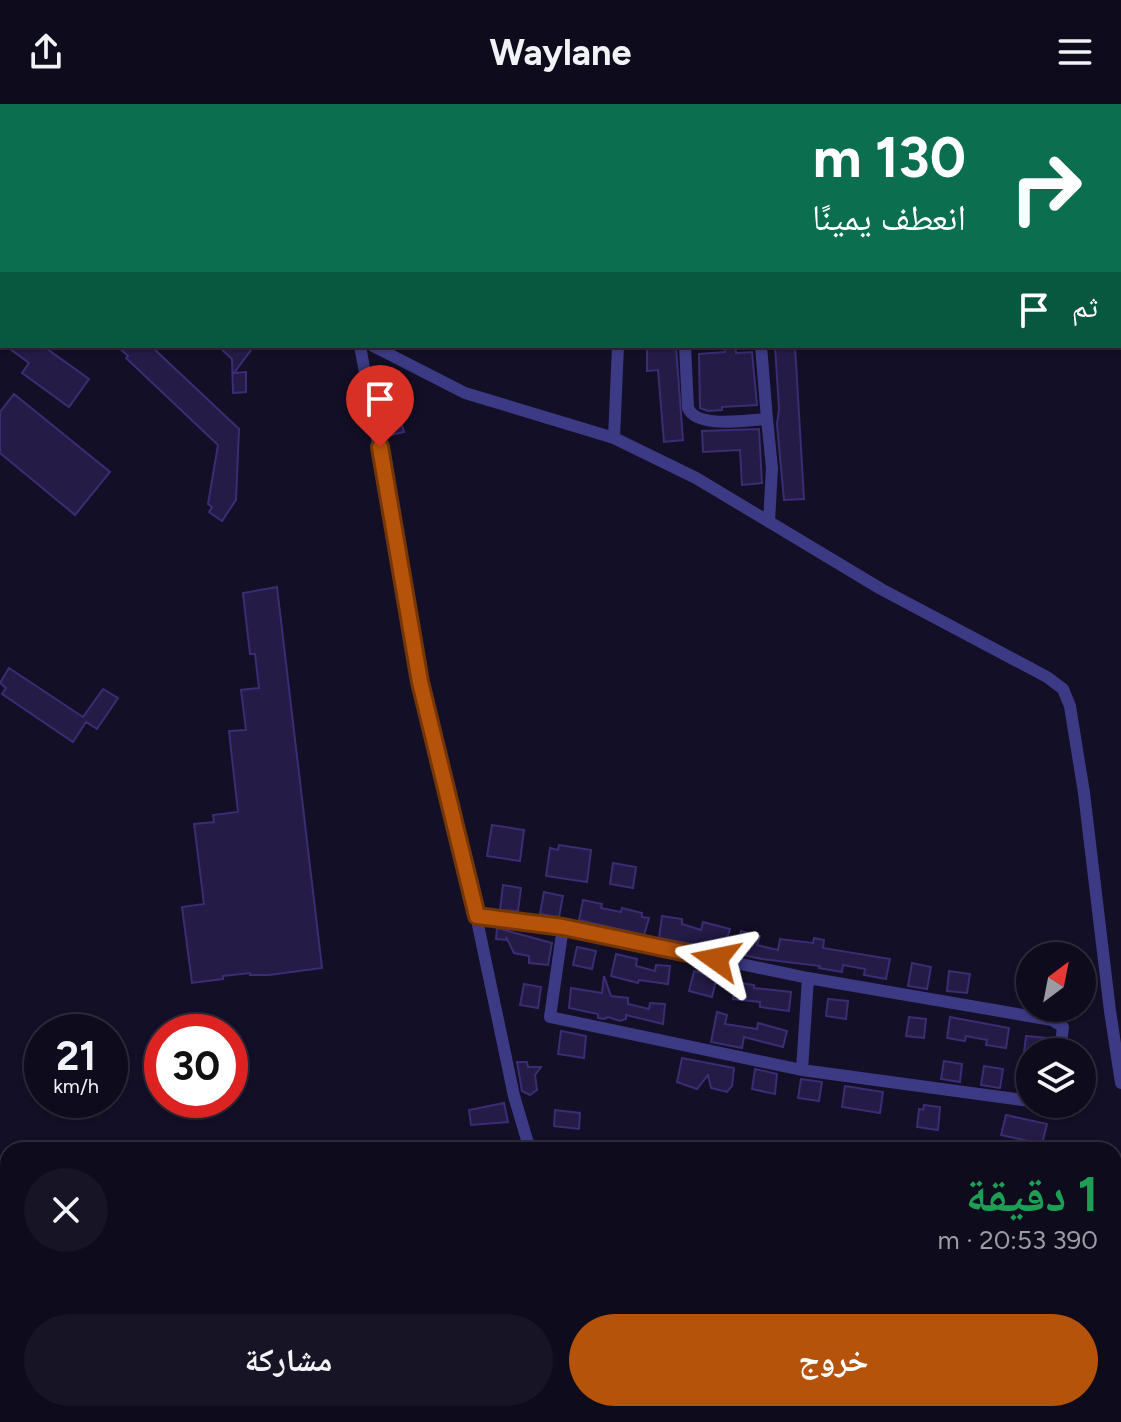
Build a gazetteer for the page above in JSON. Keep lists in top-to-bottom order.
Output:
{
  "north": "top right",
  "page": {
    "header": "Waylane",
    "turn": ["130 m", "انعطف يمينًا"],
    "then": "ثم",
    "speed": "21 km/h",
    "limit": "30",
    "heading": ["1 دقيقة", "390 m · 20:53"],
    "buttons": ["خروج", "مشاركة"]
  }
}
